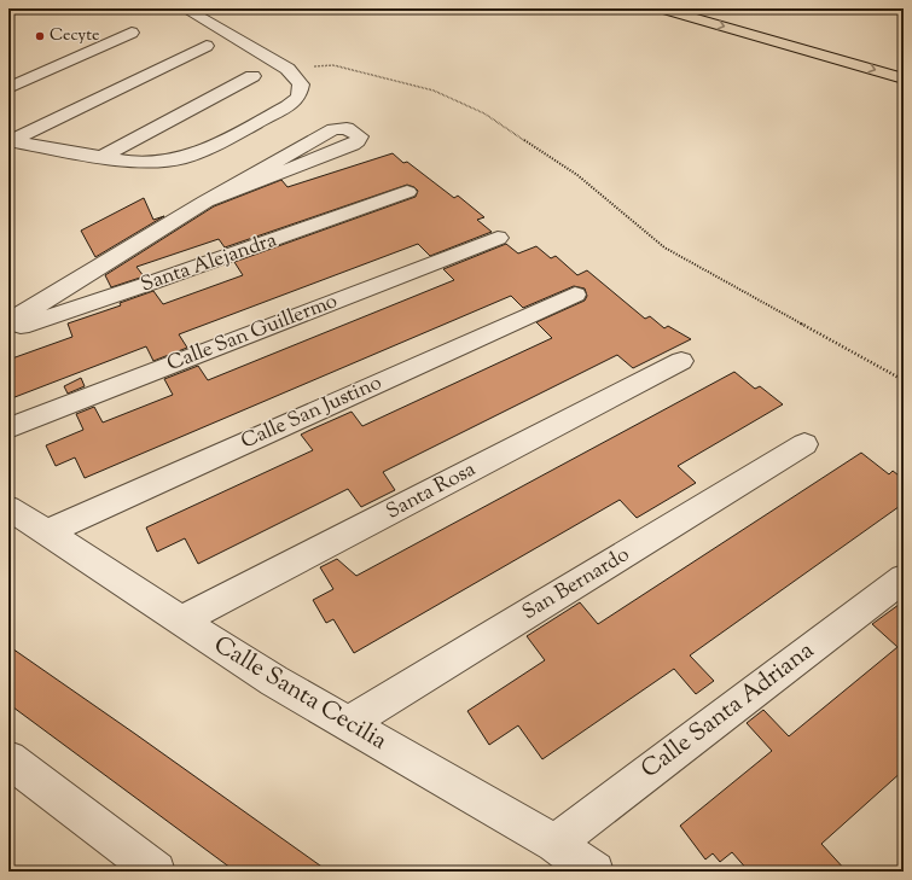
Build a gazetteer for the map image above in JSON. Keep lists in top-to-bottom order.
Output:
{
  "streets": {
    "street": [
      "Santa Alejandra",
      "Calle San Guillermo",
      "Calle San Justino",
      "Santa Rosa",
      "San Bernardo",
      "Calle Santa Cecilia",
      "Calle Santa Adriana"
    ]
  },
  "crossings": [
    ["Calle San Justino", "Calle Santa Cecilia"],
    ["Santa Rosa", "Calle Santa Cecilia"],
    ["San Bernardo", "Calle Santa Cecilia"],
    ["Calle Santa Cecilia", "Calle Santa Adriana"]
  ],
  "places": ["Cecyte"]
}
